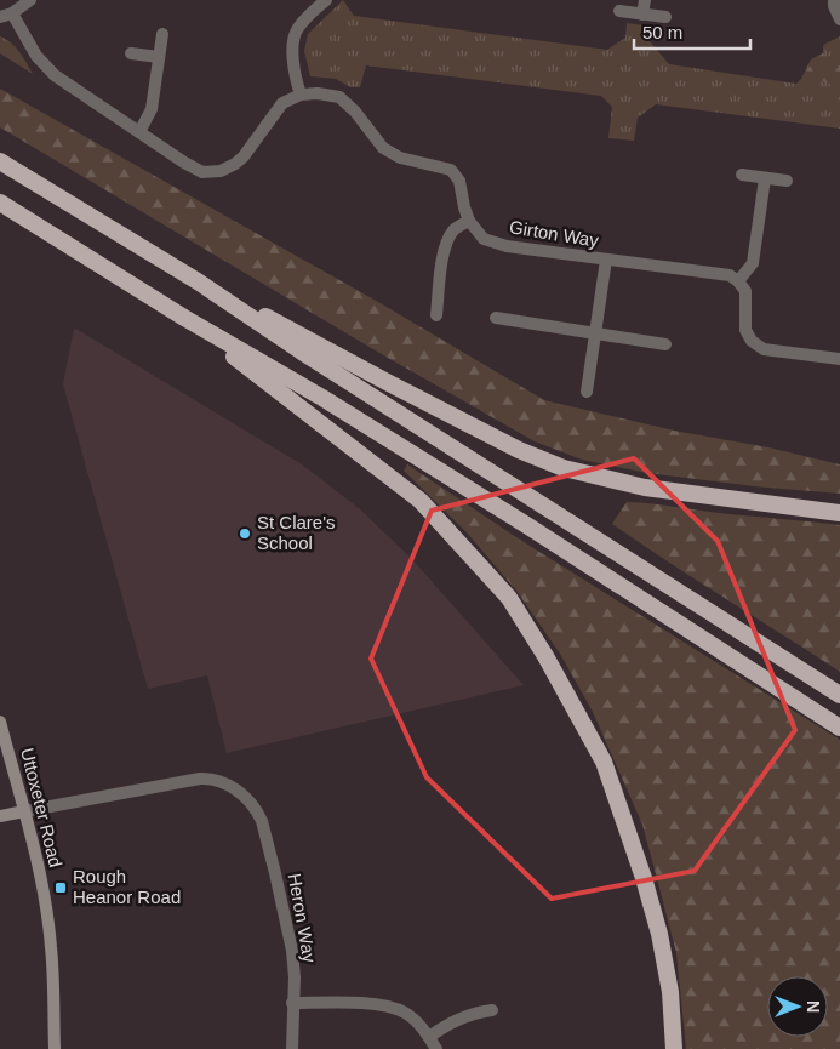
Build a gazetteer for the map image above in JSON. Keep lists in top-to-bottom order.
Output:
{
  "streets": {
    "main road": ["Uttoxeter Road"],
    "street": ["Girton Way", "Heron Way"]
  },
  "crossings": [
    ["Uttoxeter Road", "Heron Way"]
  ],
  "places": {
    "other": ["St Clare's School"],
    "transit": ["Rough Heanor Road"]
  },
  "scale_bar": "50 m",
  "north": "right"
}
